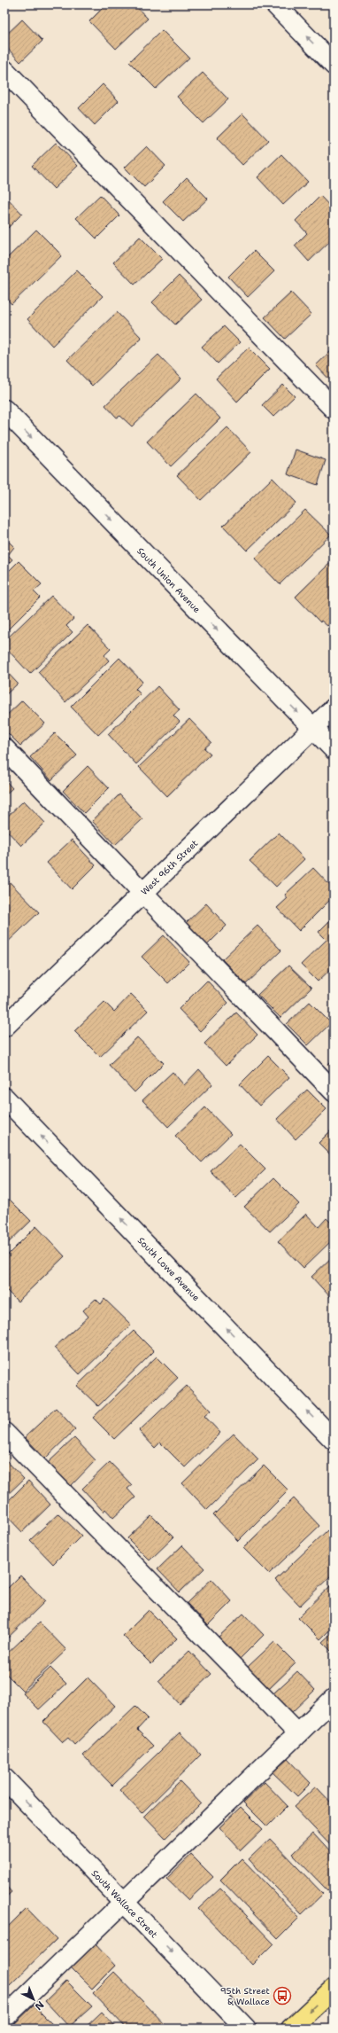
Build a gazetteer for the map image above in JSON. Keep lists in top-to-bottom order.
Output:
{
  "streets": {
    "street": [
      "South Union Avenue",
      "West 96th Street",
      "South Lowe Avenue",
      "South Wallace Street"
    ]
  },
  "crossings": [
    ["South Union Avenue", "West 96th Street"]
  ],
  "one_way": ["South Union Avenue", "South Lowe Avenue", "South Wallace Street"],
  "places": {
    "bus stop": ["95th Street & Wallace"]
  },
  "north": "bottom right"
}
